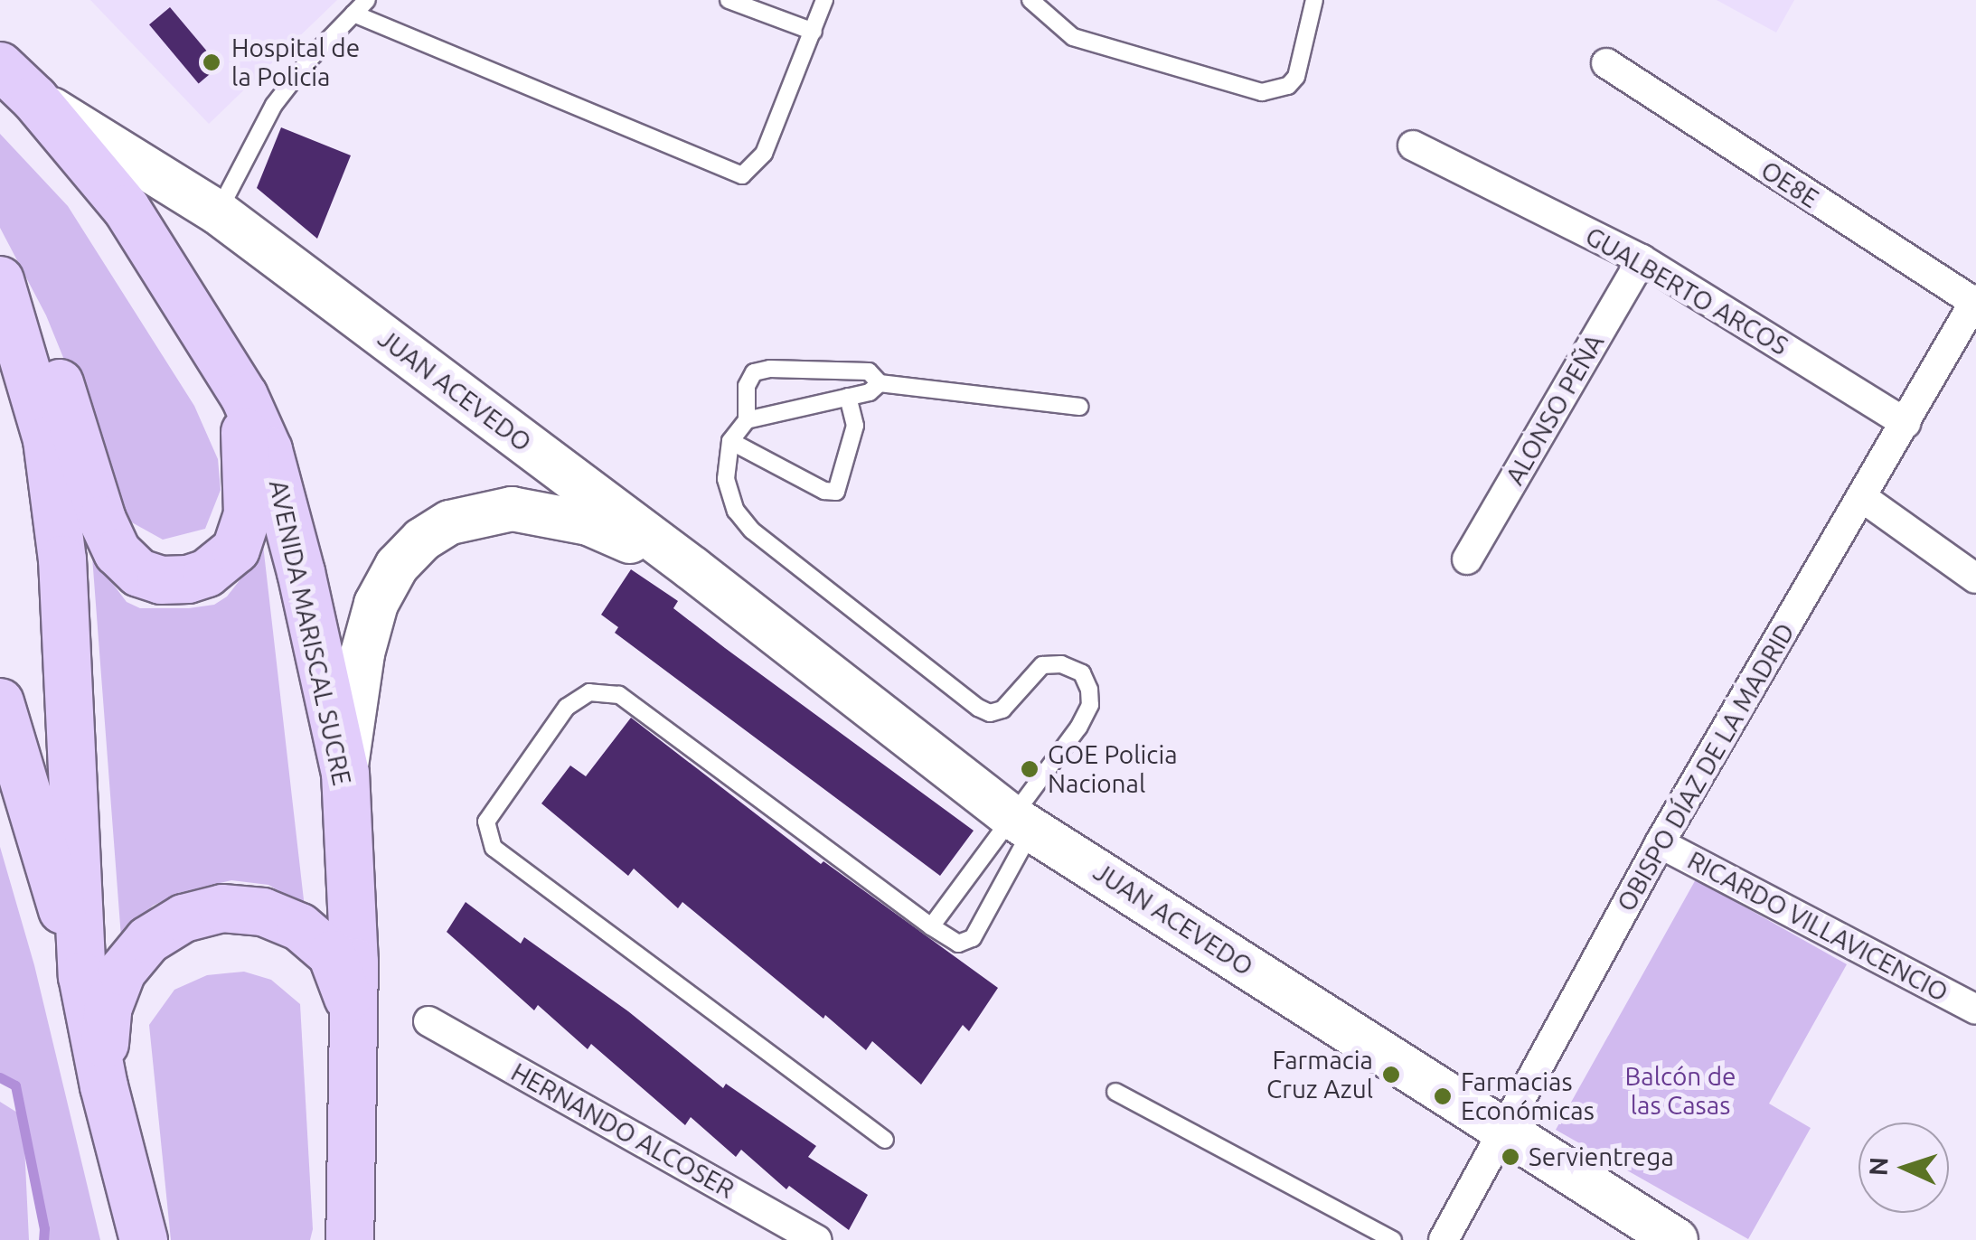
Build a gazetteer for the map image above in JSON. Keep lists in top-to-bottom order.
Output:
{
  "streets": {
    "main road": ["AVENIDA MARISCAL SUCRE"],
    "street": [
      "OE8E",
      "GUALBERTO ARCOS",
      "JUAN ACEVEDO",
      "ALONSO PEÑA",
      "OBISPO DÍAZ DE LA MADRID",
      "RICARDO VILLAVICENCIO",
      "HERNANDO ALCOSER"
    ]
  },
  "crossings": [
    ["OE8E", "OBISPO DÍAZ DE LA MADRID"],
    ["GUALBERTO ARCOS", "ALONSO PEÑA"],
    ["GUALBERTO ARCOS", "OBISPO DÍAZ DE LA MADRID"],
    ["JUAN ACEVEDO", "AVENIDA MARISCAL SUCRE"],
    ["JUAN ACEVEDO", "OBISPO DÍAZ DE LA MADRID"],
    ["OBISPO DÍAZ DE LA MADRID", "RICARDO VILLAVICENCIO"]
  ],
  "parks": ["Balcón de las Casas"],
  "places": [
    "Hospital de la Policia",
    "GOE Policia Nacional",
    "Farmacia Cruz Azul",
    "Farmacias Económicas",
    "Servientrega"
  ],
  "north": "left"
}
